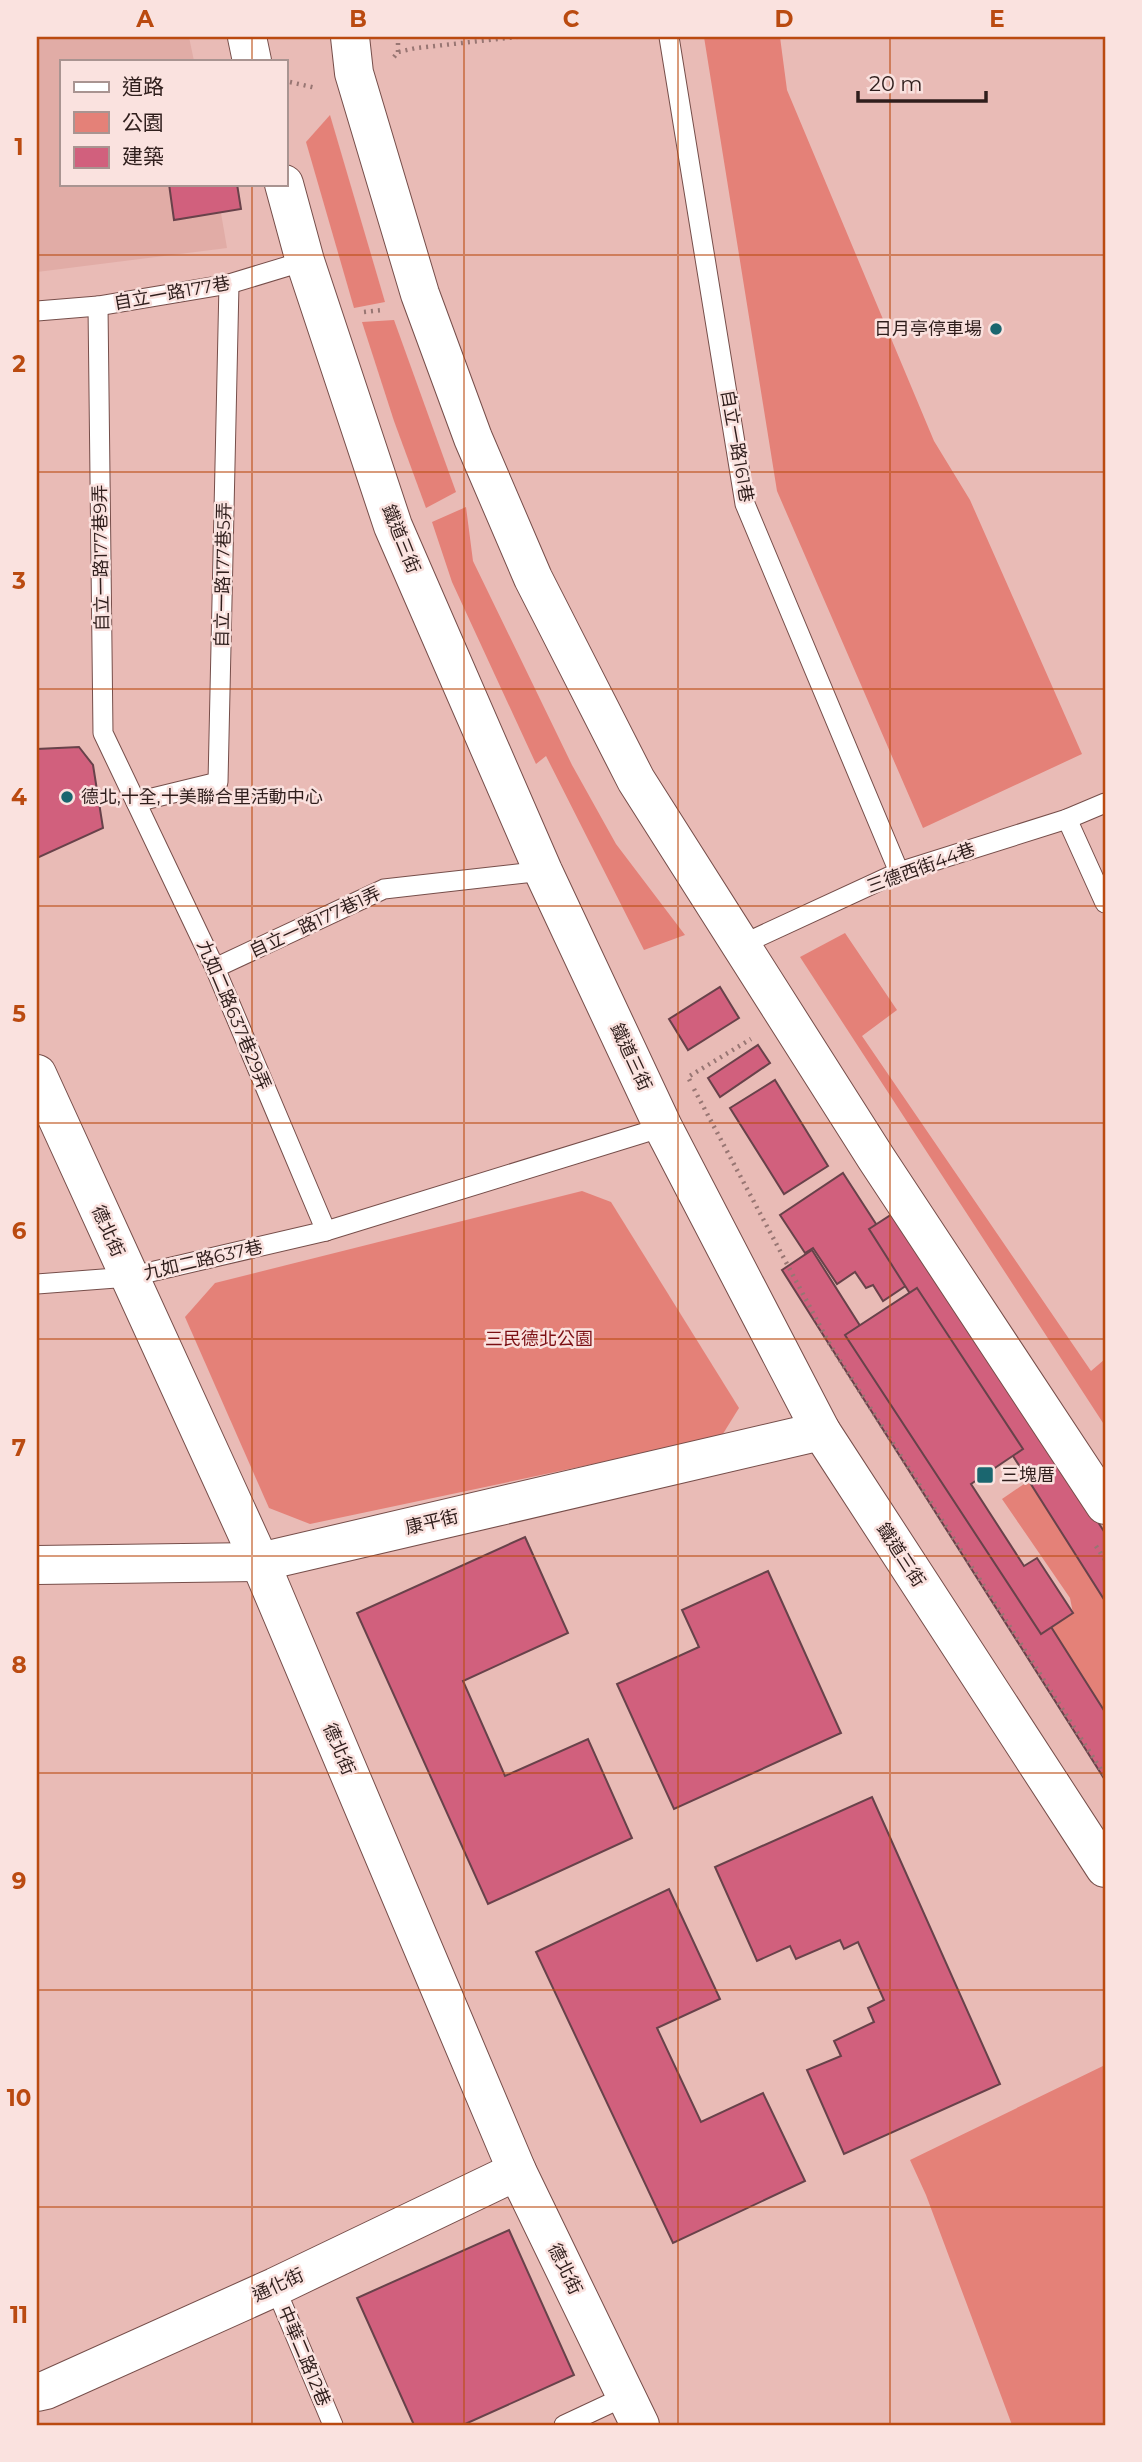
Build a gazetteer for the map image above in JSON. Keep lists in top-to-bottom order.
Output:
{
  "streets": {
    "street": [
      "鐵道三街",
      "德北街",
      "康平街",
      "通化街"
    ],
    "lane": [
      "自立一路177巷",
      "自立一路161巷",
      "自立一路177巷9弄",
      "自立一路177巷5弄",
      "三德西街44巷",
      "自立一路177巷1弄",
      "九如二路637巷29弄",
      "九如二路637巷",
      "中華二路12巷"
    ]
  },
  "crossings": [
    ["自立一路177巷", "鐵道三街"],
    ["自立一路177巷", "自立一路177巷9弄"],
    ["自立一路177巷", "自立一路177巷5弄"],
    ["自立一路161巷", "三德西街44巷"],
    ["鐵道三街", "自立一路177巷1弄"],
    ["鐵道三街", "九如二路637巷"],
    ["鐵道三街", "康平街"],
    ["自立一路177巷9弄", "自立一路177巷5弄"],
    ["自立一路177巷9弄", "九如二路637巷29弄"],
    ["自立一路177巷5弄", "九如二路637巷29弄"],
    ["自立一路177巷1弄", "九如二路637巷29弄"],
    ["九如二路637巷29弄", "九如二路637巷"],
    ["德北街", "九如二路637巷"],
    ["德北街", "康平街"],
    ["德北街", "通化街"],
    ["通化街", "中華二路12巷"]
  ],
  "parks": ["三民德北公園"],
  "places": {
    "other": ["日月亭停車場", "德北,十全,十美聯合里活動中心"],
    "transit": ["三塊厝"]
  },
  "legend": ["道路", "公園", "建築"],
  "scale_bar": "20 m",
  "grid": {
    "columns": [
      "A",
      "B",
      "C",
      "D",
      "E"
    ],
    "rows": [
      "1",
      "2",
      "3",
      "4",
      "5",
      "6",
      "7",
      "8",
      "9",
      "10",
      "11"
    ]
  }
}
